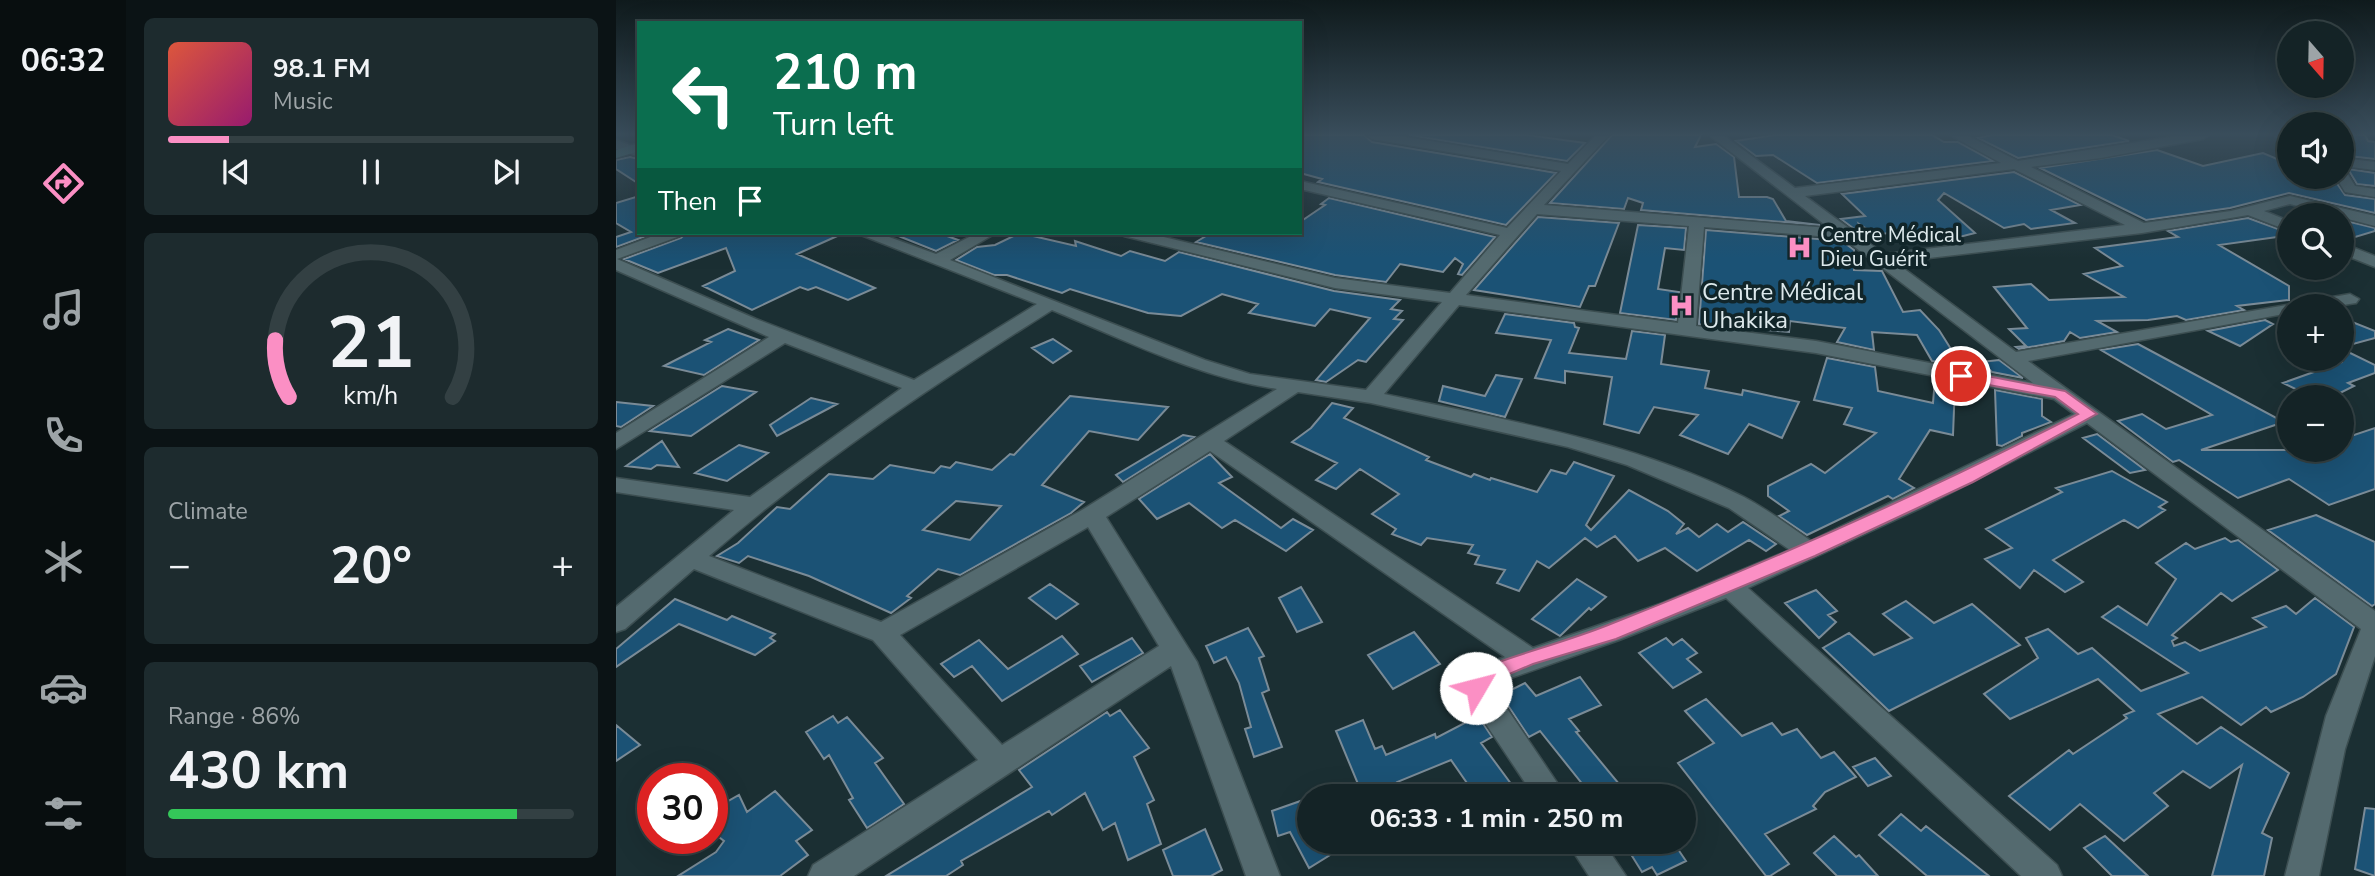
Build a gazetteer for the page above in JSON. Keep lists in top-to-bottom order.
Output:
{
  "places": {
    "hospital": ["Centre Médical Dieu Guérit", "Centre Médical Uhakika"]
  },
  "north": "bottom",
  "page": {
    "tabs": "06:32",
    "map_buttons": ["+", "−"],
    "turn": ["210 m", "Turn left"],
    "song": ["98.1 FM", "Music"],
    "then": "Then",
    "tile": [
      "Climate",
      ["Range · 86%", "430 km"]
    ],
    "heat": ["−", "20°", "+"],
    "limit": "30",
    "trip": "06:33 · 1 min · 250 m",
    "gauge": ["21", "km/h"]
  }
}
